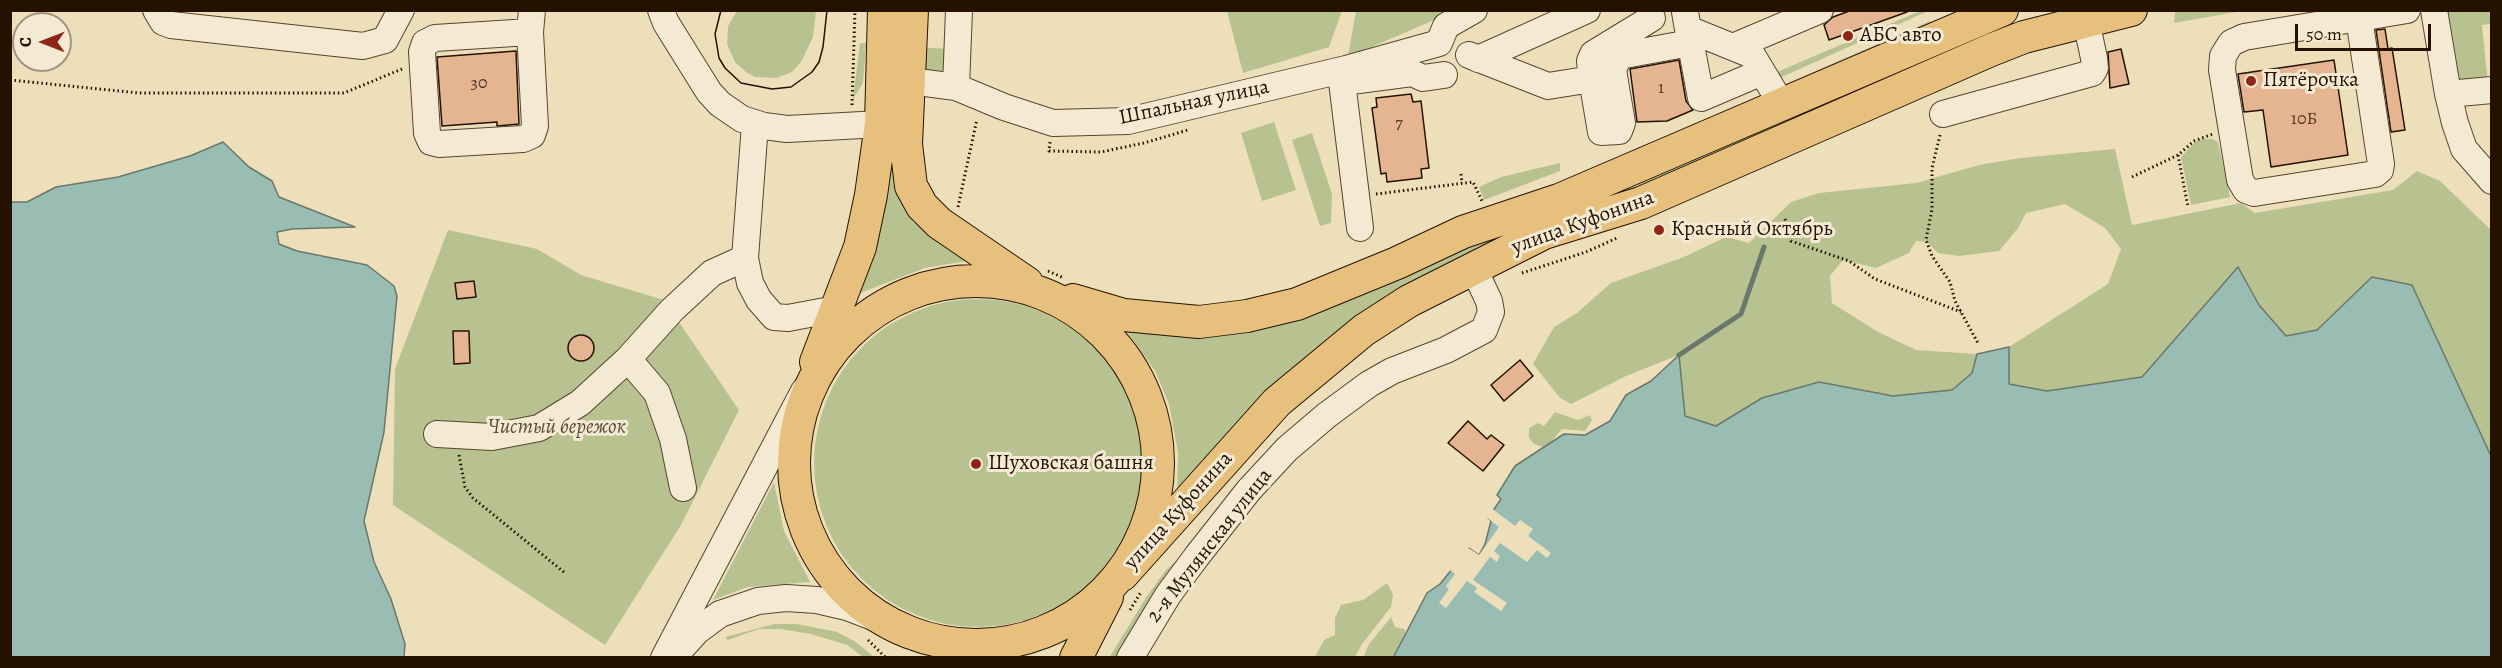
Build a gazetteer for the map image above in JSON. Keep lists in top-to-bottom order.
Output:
{
  "streets": {
    "main road": ["улица Куфонина"],
    "street": ["Шпальная улица", "2-я Мулянская улица"]
  },
  "crossings": [
    ["улица Куфонина", "2-я Мулянская улица"]
  ],
  "parks": ["Чистый бережок"],
  "places": [
    "АБС авто",
    "Пятёрочка",
    "Красный Октябрь",
    "Шуховская башня"
  ],
  "house_numbers": [
    "30",
    "1",
    "10Б",
    "7"
  ],
  "scale_bar": "50 m",
  "north": "left"
}
